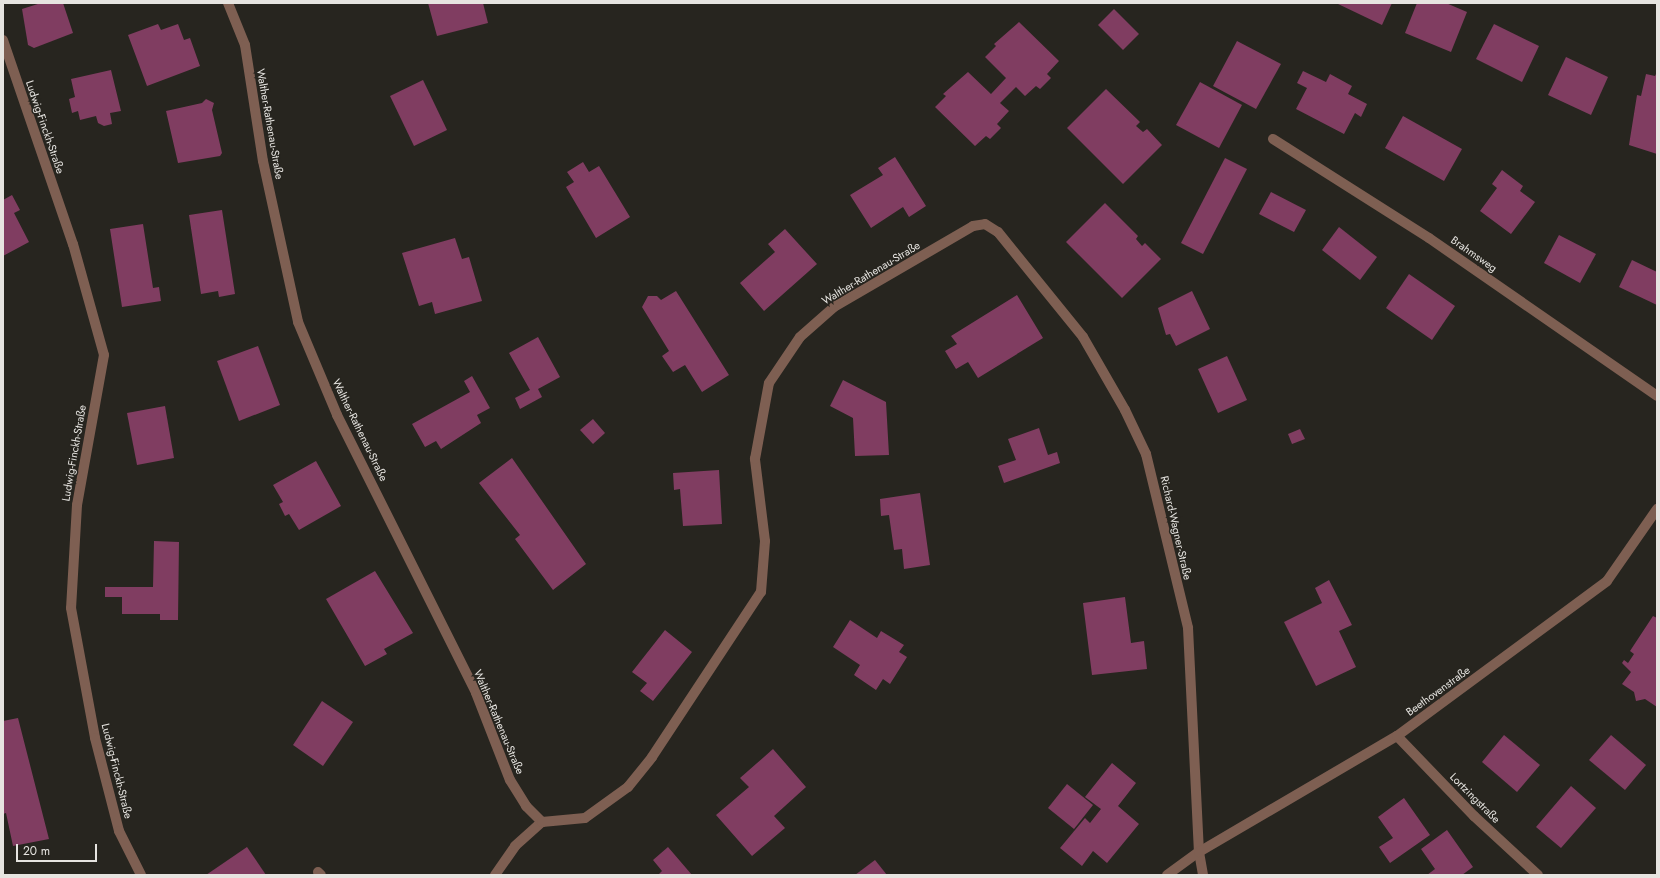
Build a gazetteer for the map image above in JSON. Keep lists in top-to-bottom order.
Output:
{
  "streets": {
    "street": [
      "Walther-Rathenau-Straße",
      "Ludwig-Finckh-Straße",
      "Brahmsweg",
      "Richard-Wagner-Straße",
      "Beethovenstraße",
      "Lortzingstraße"
    ]
  },
  "crossings": [
    ["Walther-Rathenau-Straße", "Richard-Wagner-Straße"],
    ["Richard-Wagner-Straße", "Beethovenstraße"],
    ["Beethovenstraße", "Lortzingstraße"]
  ],
  "scale_bar": "20 m"
}
